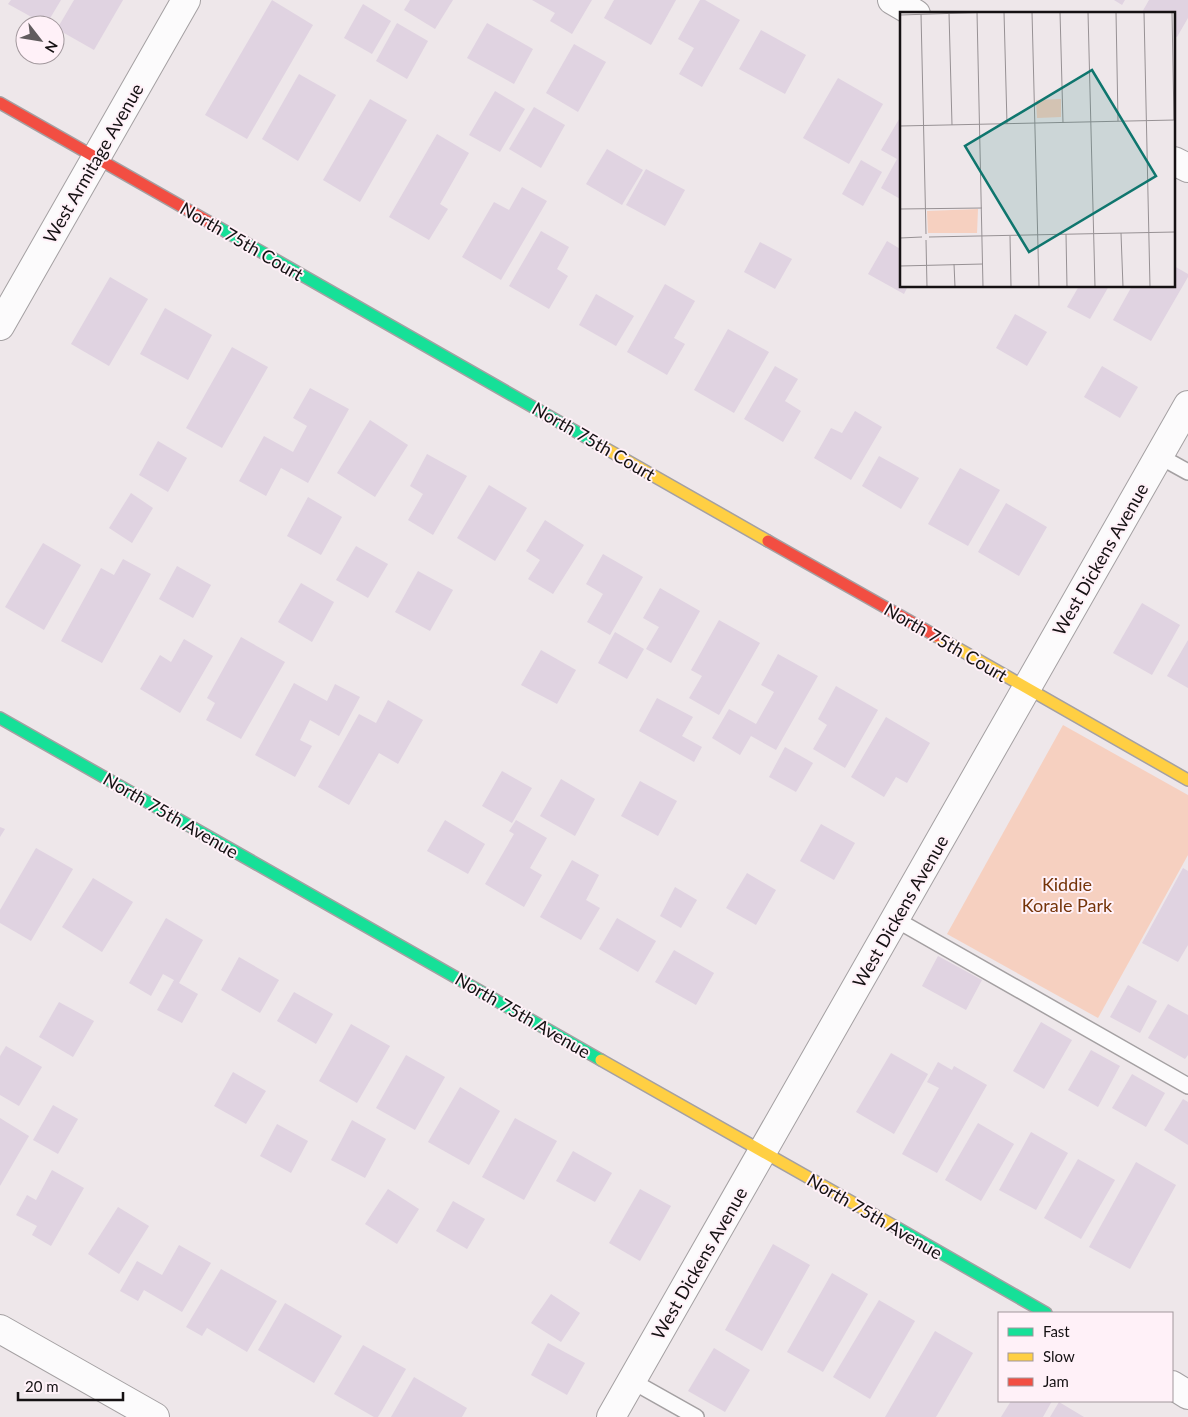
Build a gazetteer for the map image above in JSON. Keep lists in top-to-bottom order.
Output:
{
  "streets": {
    "street": [
      "West Armitage Avenue",
      "North 75th Court",
      "West Dickens Avenue",
      "North 75th Avenue"
    ]
  },
  "crossings": [
    ["West Armitage Avenue", "North 75th Court"],
    ["North 75th Court", "West Dickens Avenue"],
    ["West Dickens Avenue", "North 75th Avenue"]
  ],
  "parks": ["Kiddie Korale Park"],
  "legend": ["Fast", "Slow", "Jam"],
  "scale_bar": "20 m",
  "north": "bottom right"
}
